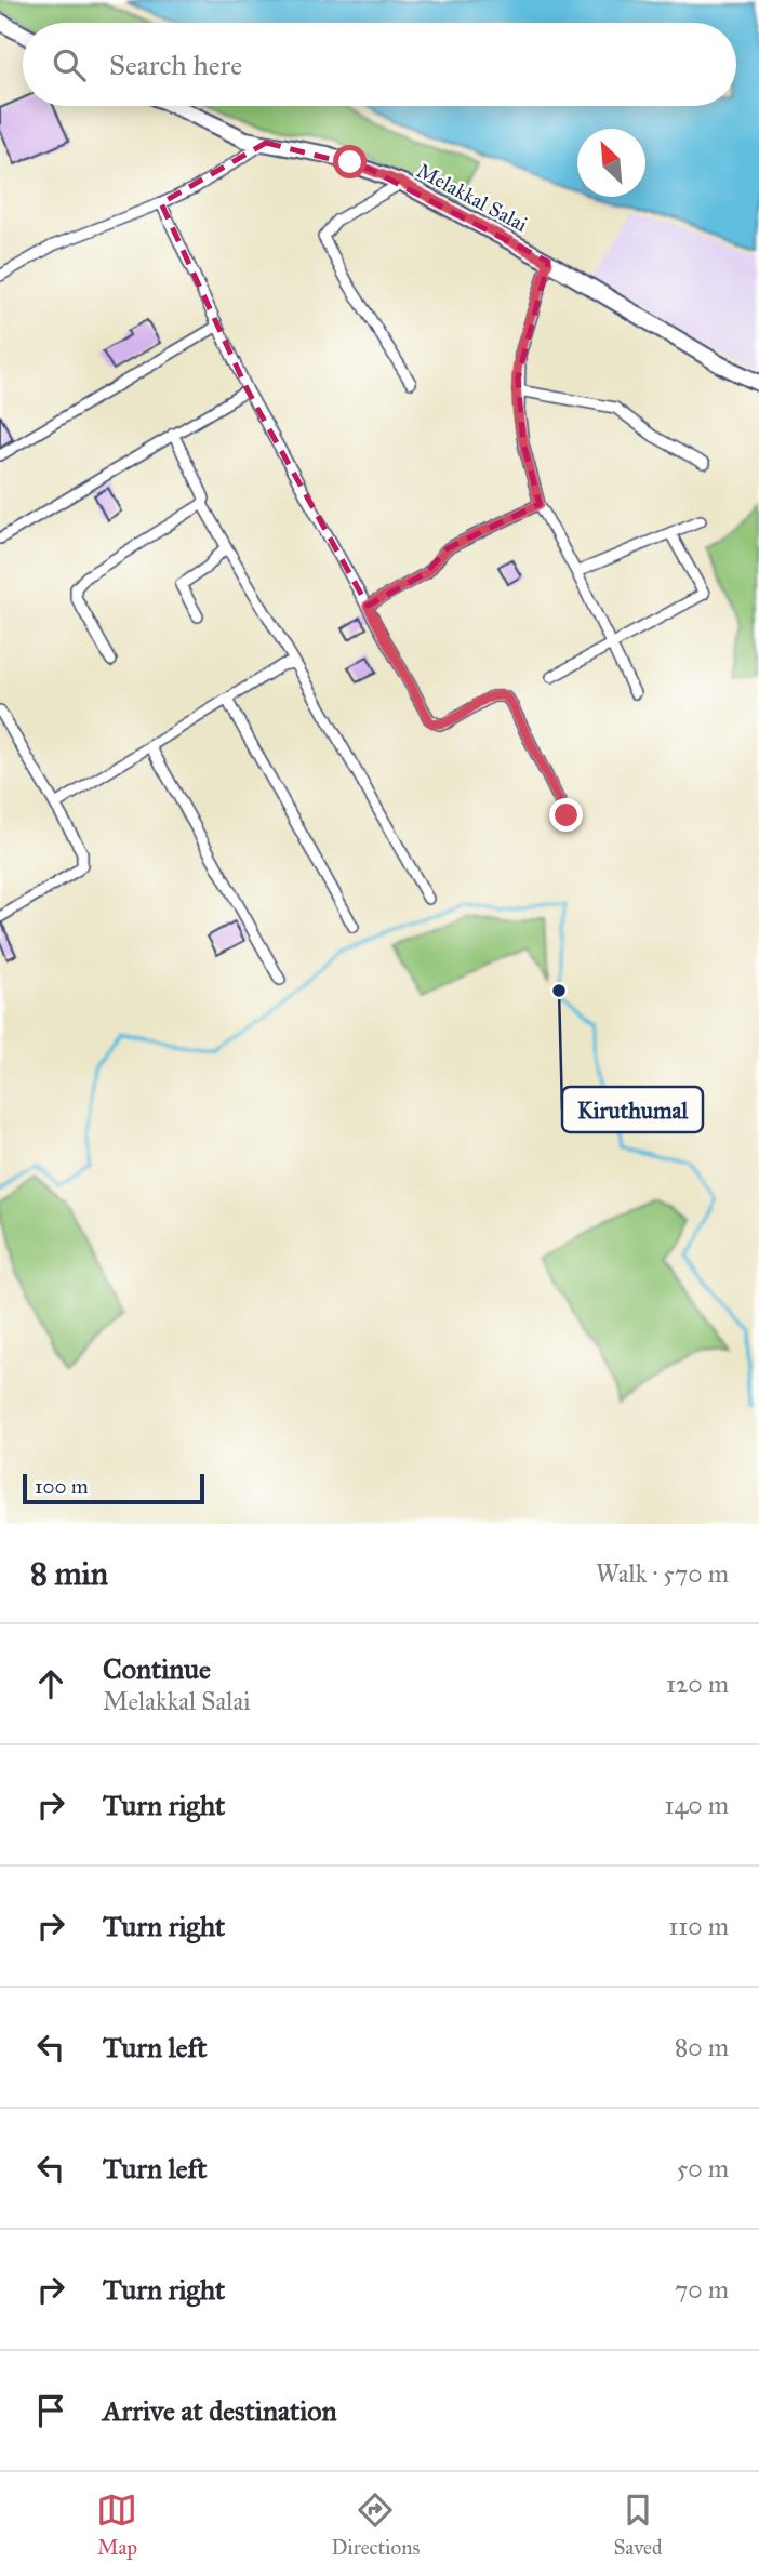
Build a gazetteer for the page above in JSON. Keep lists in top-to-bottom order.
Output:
{
  "streets": {
    "main road": ["Melakkal Salai"]
  },
  "places": ["Kiruthumal"],
  "scale_bar": "100 m",
  "north": "top left",
  "page": {
    "search": "Search here",
    "scale": "100 m",
    "heading": ["8 min", "Walk · 570 m"],
    "list": [
      ["Continue", "Melakkal Salai", "120 m"],
      ["Turn right", "140 m"],
      ["Turn right", "110 m"],
      ["Turn left", "80 m"],
      ["Turn left", "50 m"],
      ["Turn right", "70 m"],
      "Arrive at destination"
    ],
    "nav": ["Map", "Directions", "Saved"]
  }
}
